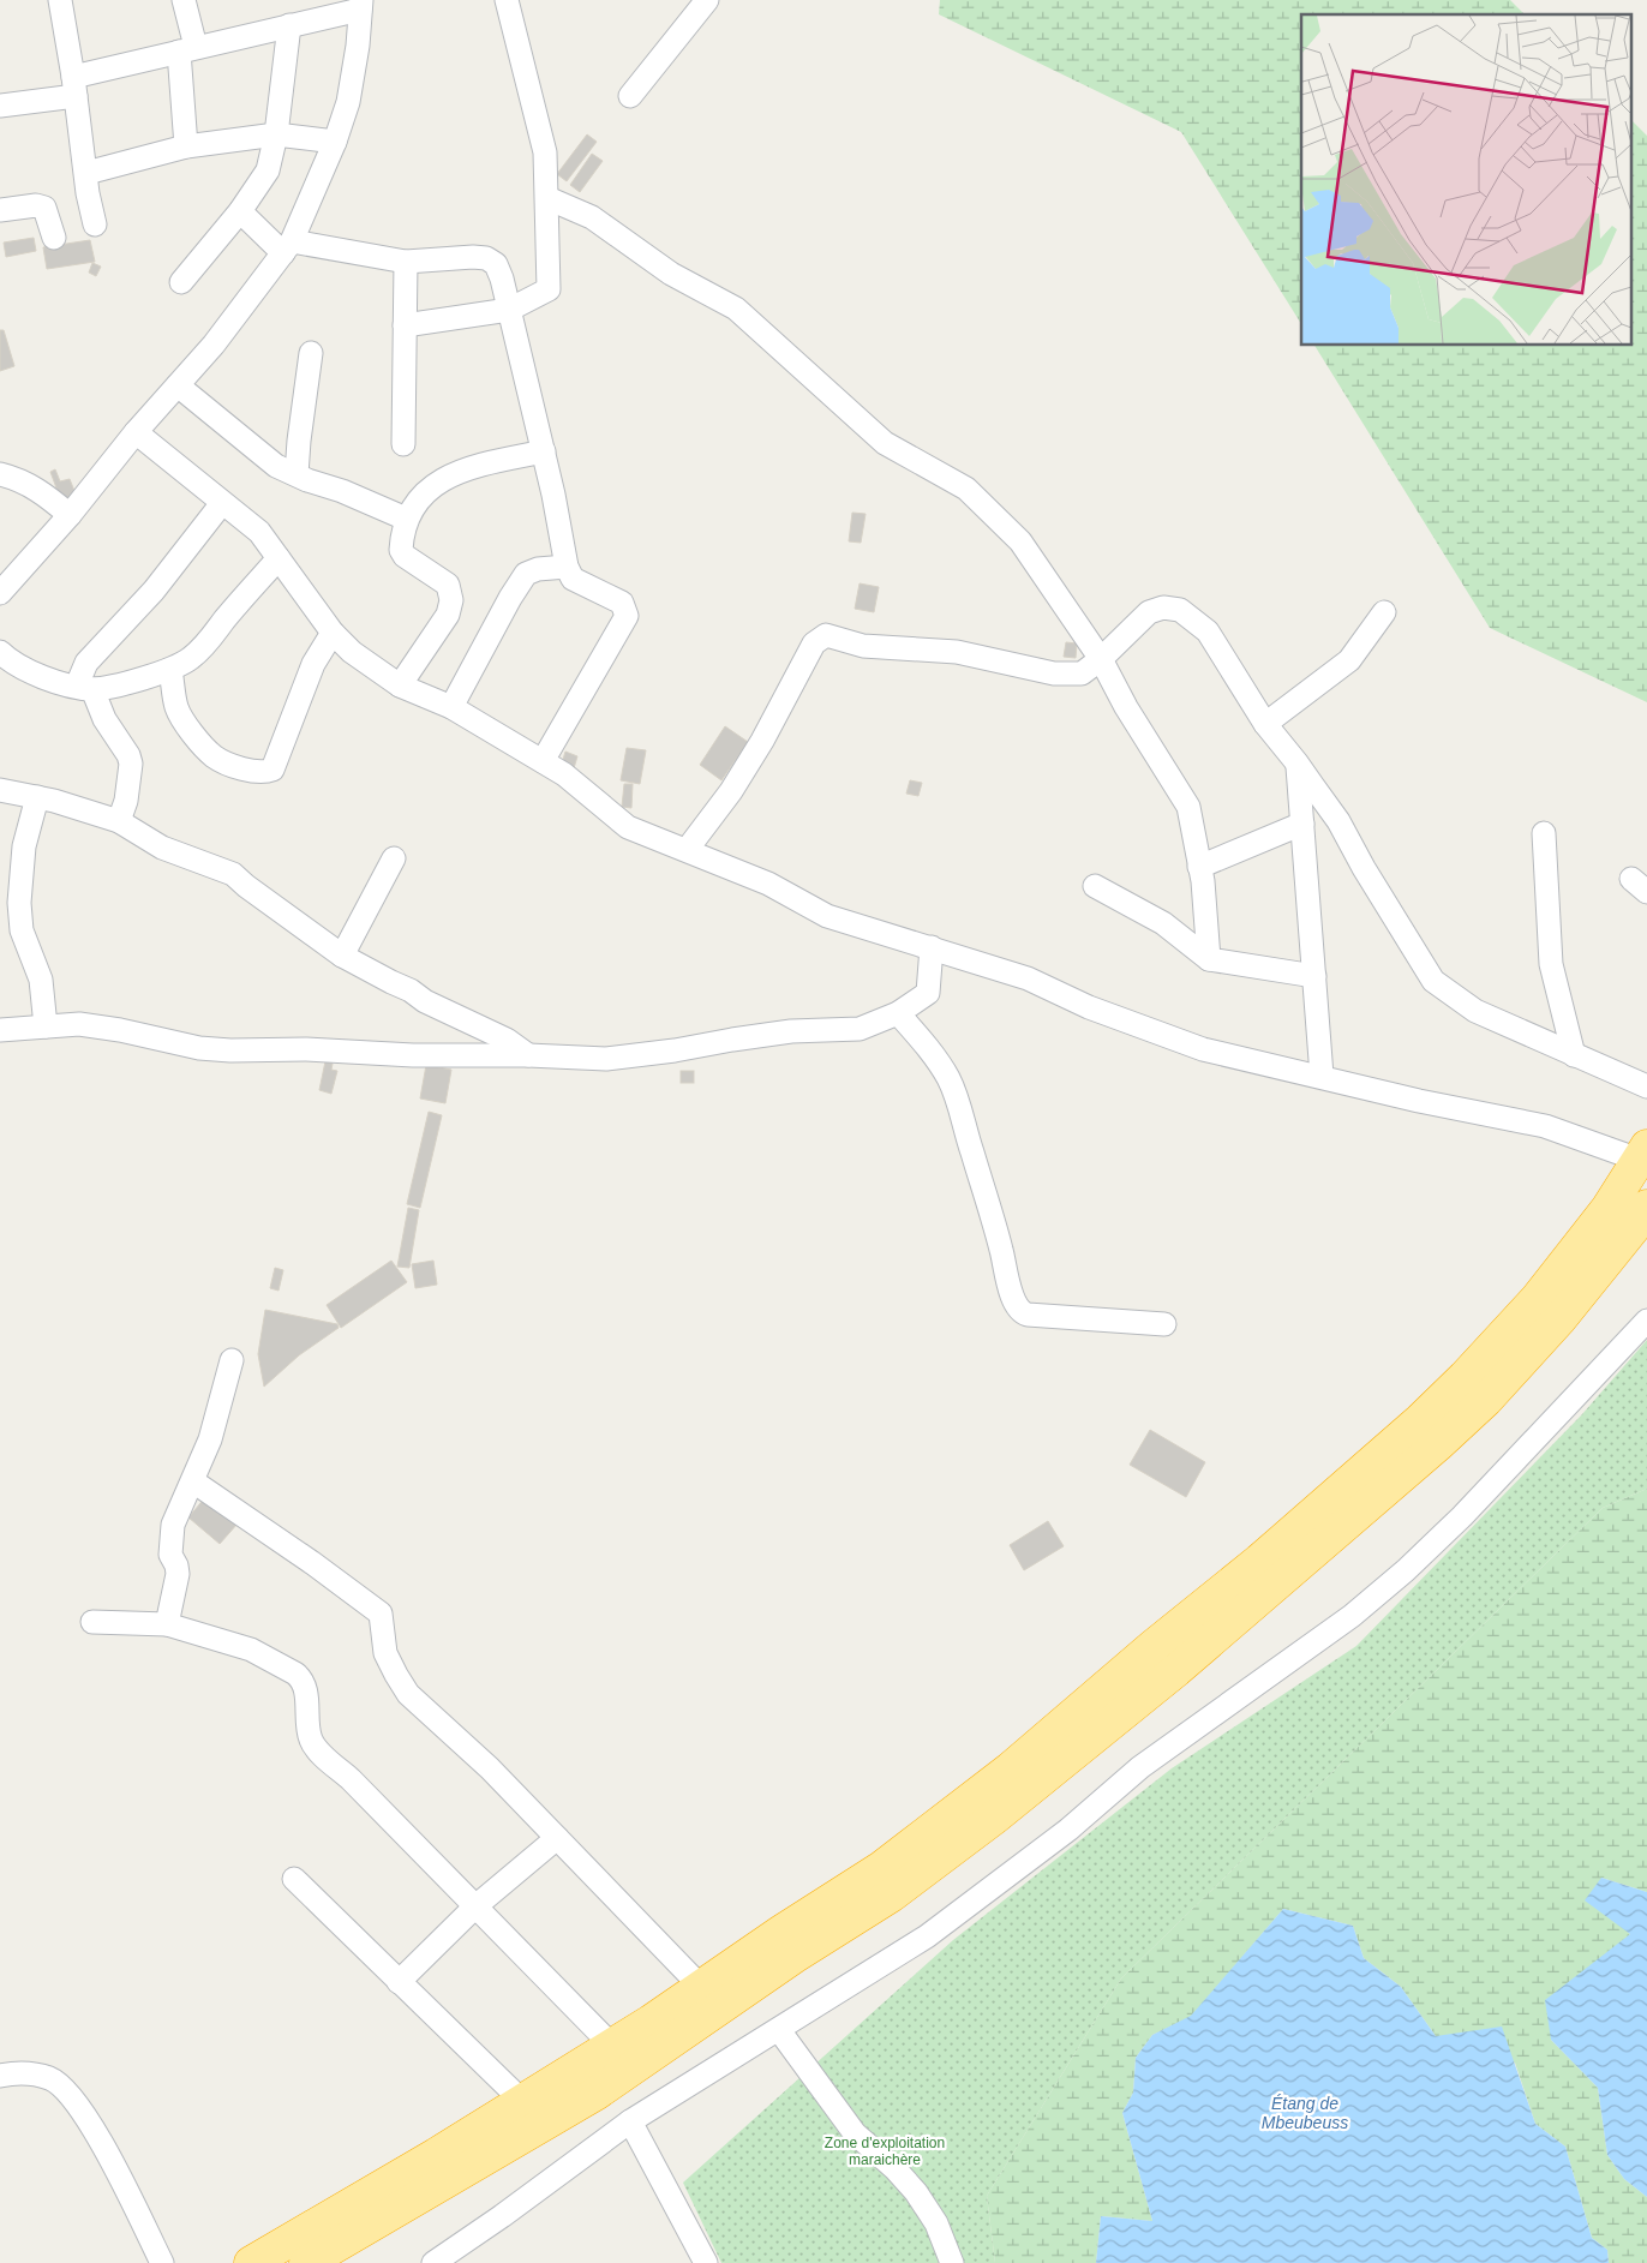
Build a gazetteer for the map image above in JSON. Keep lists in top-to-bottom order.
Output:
{
  "water": ["Étang de Mbeubeuss"],
  "parks": ["Zone d'exploitation maraichère"]
}
